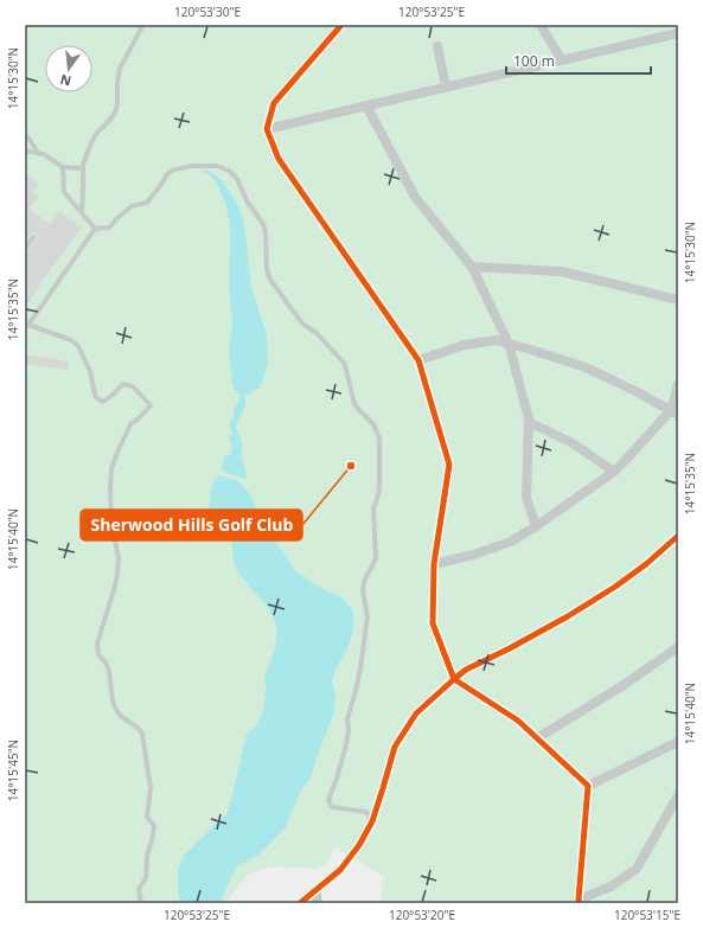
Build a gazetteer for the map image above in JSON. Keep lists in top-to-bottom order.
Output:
{
  "places": ["Sherwood Hills Golf Club"],
  "scale_bar": "100 m",
  "north": "bottom",
  "coordinates": [
    "120°53'30\"E",
    "120°53'25\"E",
    "14°15'30\"N",
    "14°15'35\"N",
    "14°15'40\"N",
    "14°15'45\"N",
    "120°53'20\"E",
    "120°53'15\"E"
  ]
}
